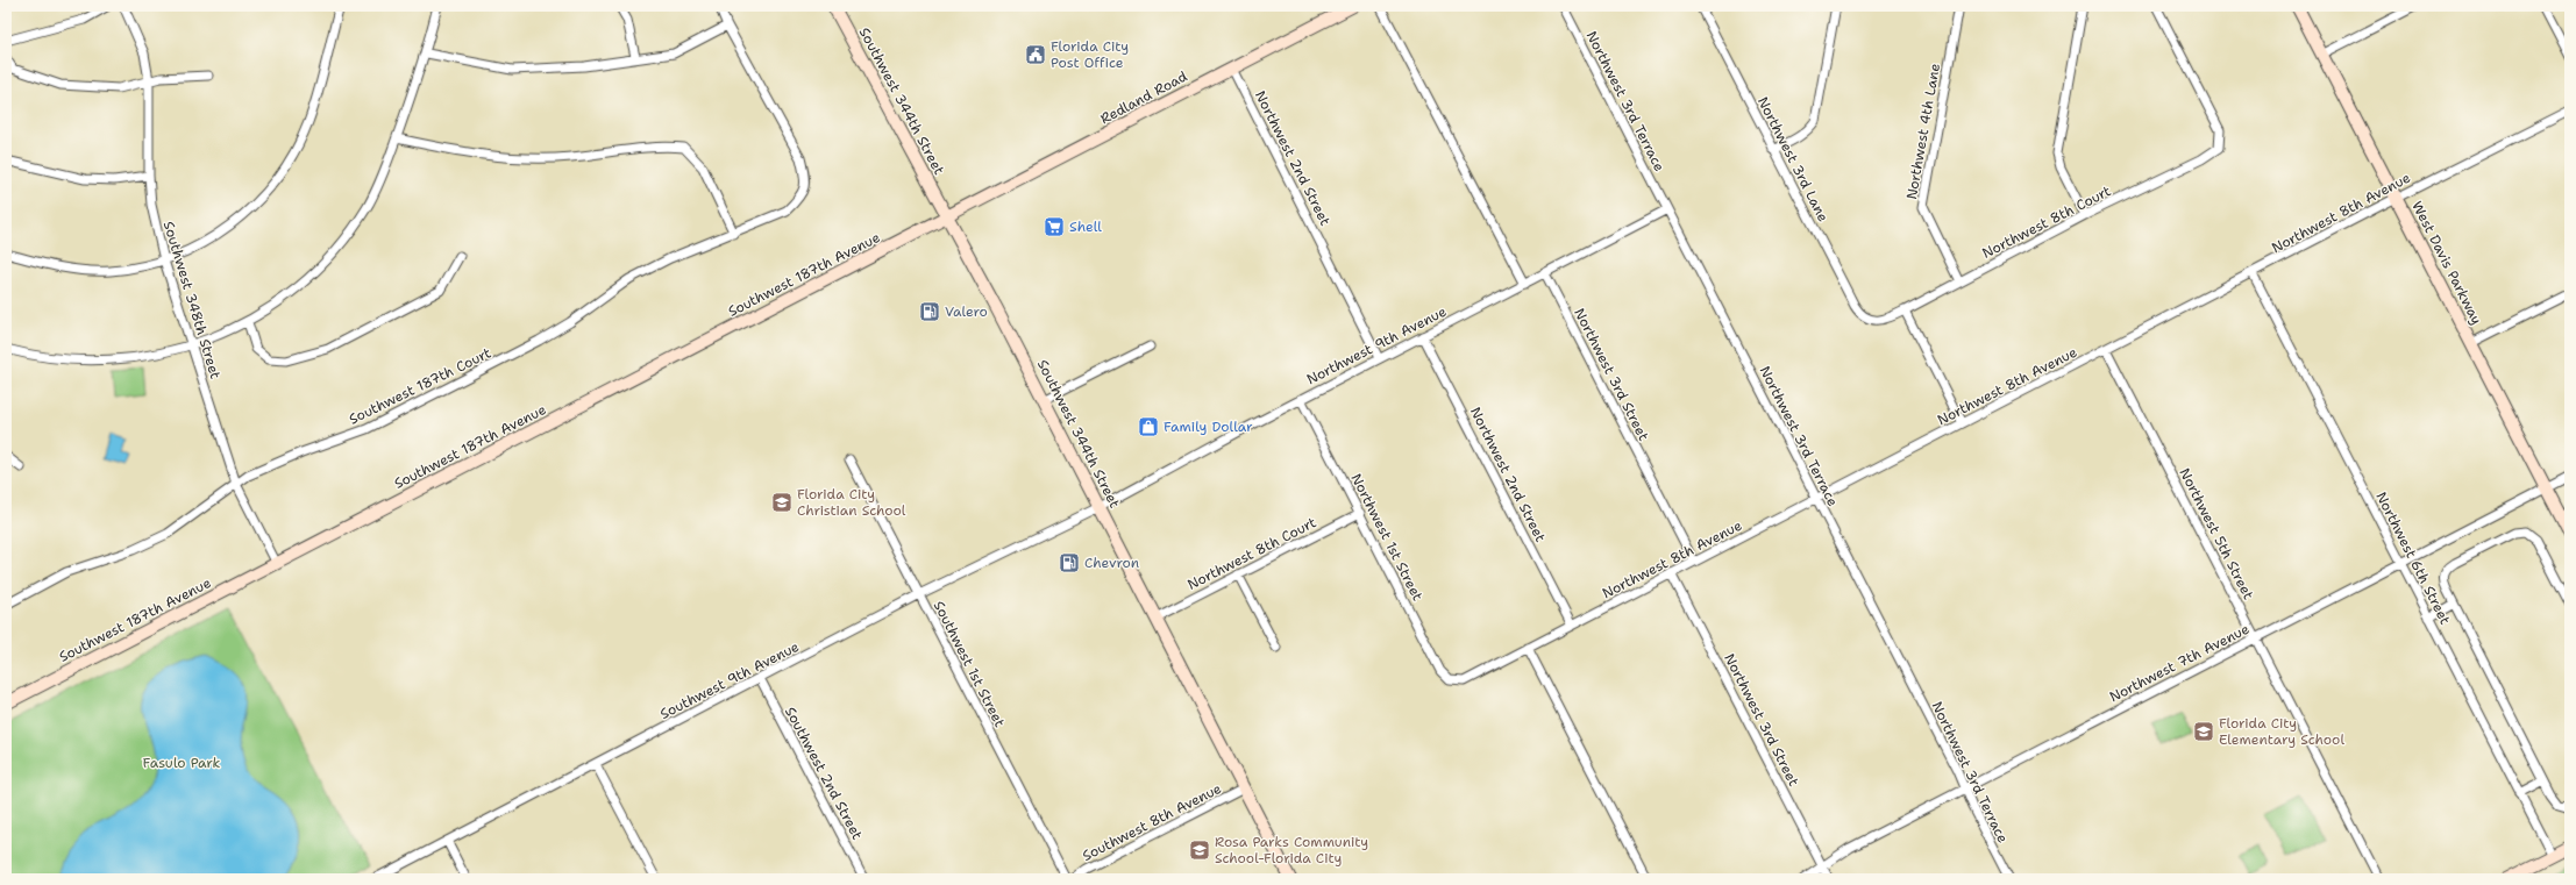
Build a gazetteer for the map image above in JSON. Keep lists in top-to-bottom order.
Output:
{
  "streets": {
    "street": [
      "Redland Road",
      "Southwest 344th Street",
      "Northwest 3rd Terrace",
      "Northwest 4th Lane",
      "Northwest 2nd Street",
      "Northwest 3rd Lane",
      "Northwest 8th Avenue",
      "Northwest 8th Court",
      "West Davis Parkway",
      "Southwest 187th Avenue",
      "Southwest 348th Street",
      "Northwest 9th Avenue",
      "Northwest 3rd Street",
      "Southwest 187th Court",
      "Northwest 5th Street",
      "Northwest 1st Street",
      "Northwest 6th Street",
      "Northwest 7th Avenue",
      "Southwest 1st Street",
      "Southwest 9th Avenue",
      "Southwest 2nd Street",
      "Southwest 8th Avenue"
    ]
  },
  "crossings": [
    ["Redland Road", "Southwest 344th Street"],
    ["Redland Road", "Northwest 2nd Street"],
    ["Redland Road", "Southwest 187th Avenue"],
    ["Southwest 344th Street", "Northwest 8th Court"],
    ["Southwest 344th Street", "Southwest 187th Avenue"],
    ["Southwest 344th Street", "Northwest 9th Avenue"],
    ["Southwest 344th Street", "Southwest 9th Avenue"],
    ["Southwest 344th Street", "Southwest 8th Avenue"],
    ["Northwest 3rd Terrace", "Northwest 8th Avenue"],
    ["Northwest 3rd Terrace", "Northwest 9th Avenue"],
    ["Northwest 3rd Terrace", "Northwest 7th Avenue"],
    ["Northwest 4th Lane", "Northwest 8th Court"],
    ["Northwest 2nd Street", "Northwest 8th Avenue"],
    ["Northwest 2nd Street", "Northwest 9th Avenue"],
    ["Northwest 3rd Lane", "Northwest 8th Court"],
    ["Northwest 8th Avenue", "West Davis Parkway"],
    ["Northwest 8th Avenue", "Northwest 3rd Street"],
    ["Northwest 8th Avenue", "Northwest 5th Street"],
    ["Northwest 8th Avenue", "Northwest 1st Street"],
    ["Northwest 8th Avenue", "Northwest 6th Street"],
    ["Northwest 8th Court", "Northwest 1st Street"],
    ["West Davis Parkway", "Northwest 7th Avenue"],
    ["Southwest 187th Avenue", "Southwest 348th Street"],
    ["Southwest 348th Street", "Southwest 187th Court"],
    ["Northwest 9th Avenue", "Northwest 3rd Street"],
    ["Northwest 9th Avenue", "Northwest 1st Street"],
    ["Northwest 9th Avenue", "Southwest 9th Avenue"],
    ["Northwest 3rd Street", "Northwest 7th Avenue"],
    ["Northwest 5th Street", "Northwest 7th Avenue"],
    ["Northwest 6th Street", "Northwest 7th Avenue"],
    ["Southwest 1st Street", "Southwest 9th Avenue"],
    ["Southwest 9th Avenue", "Southwest 2nd Street"]
  ],
  "parks": ["Fasulo Park"],
  "places": {
    "public building": ["Florida City Post Office"],
    "supermarket": ["Shell"],
    "fuel station": ["Valero", "Chevron"],
    "shop": ["Family Dollar"],
    "school or university": ["Florida City Christian School", "Florida City Elementary School", "Rosa Parks Community School-Florida City"]
  }
}
